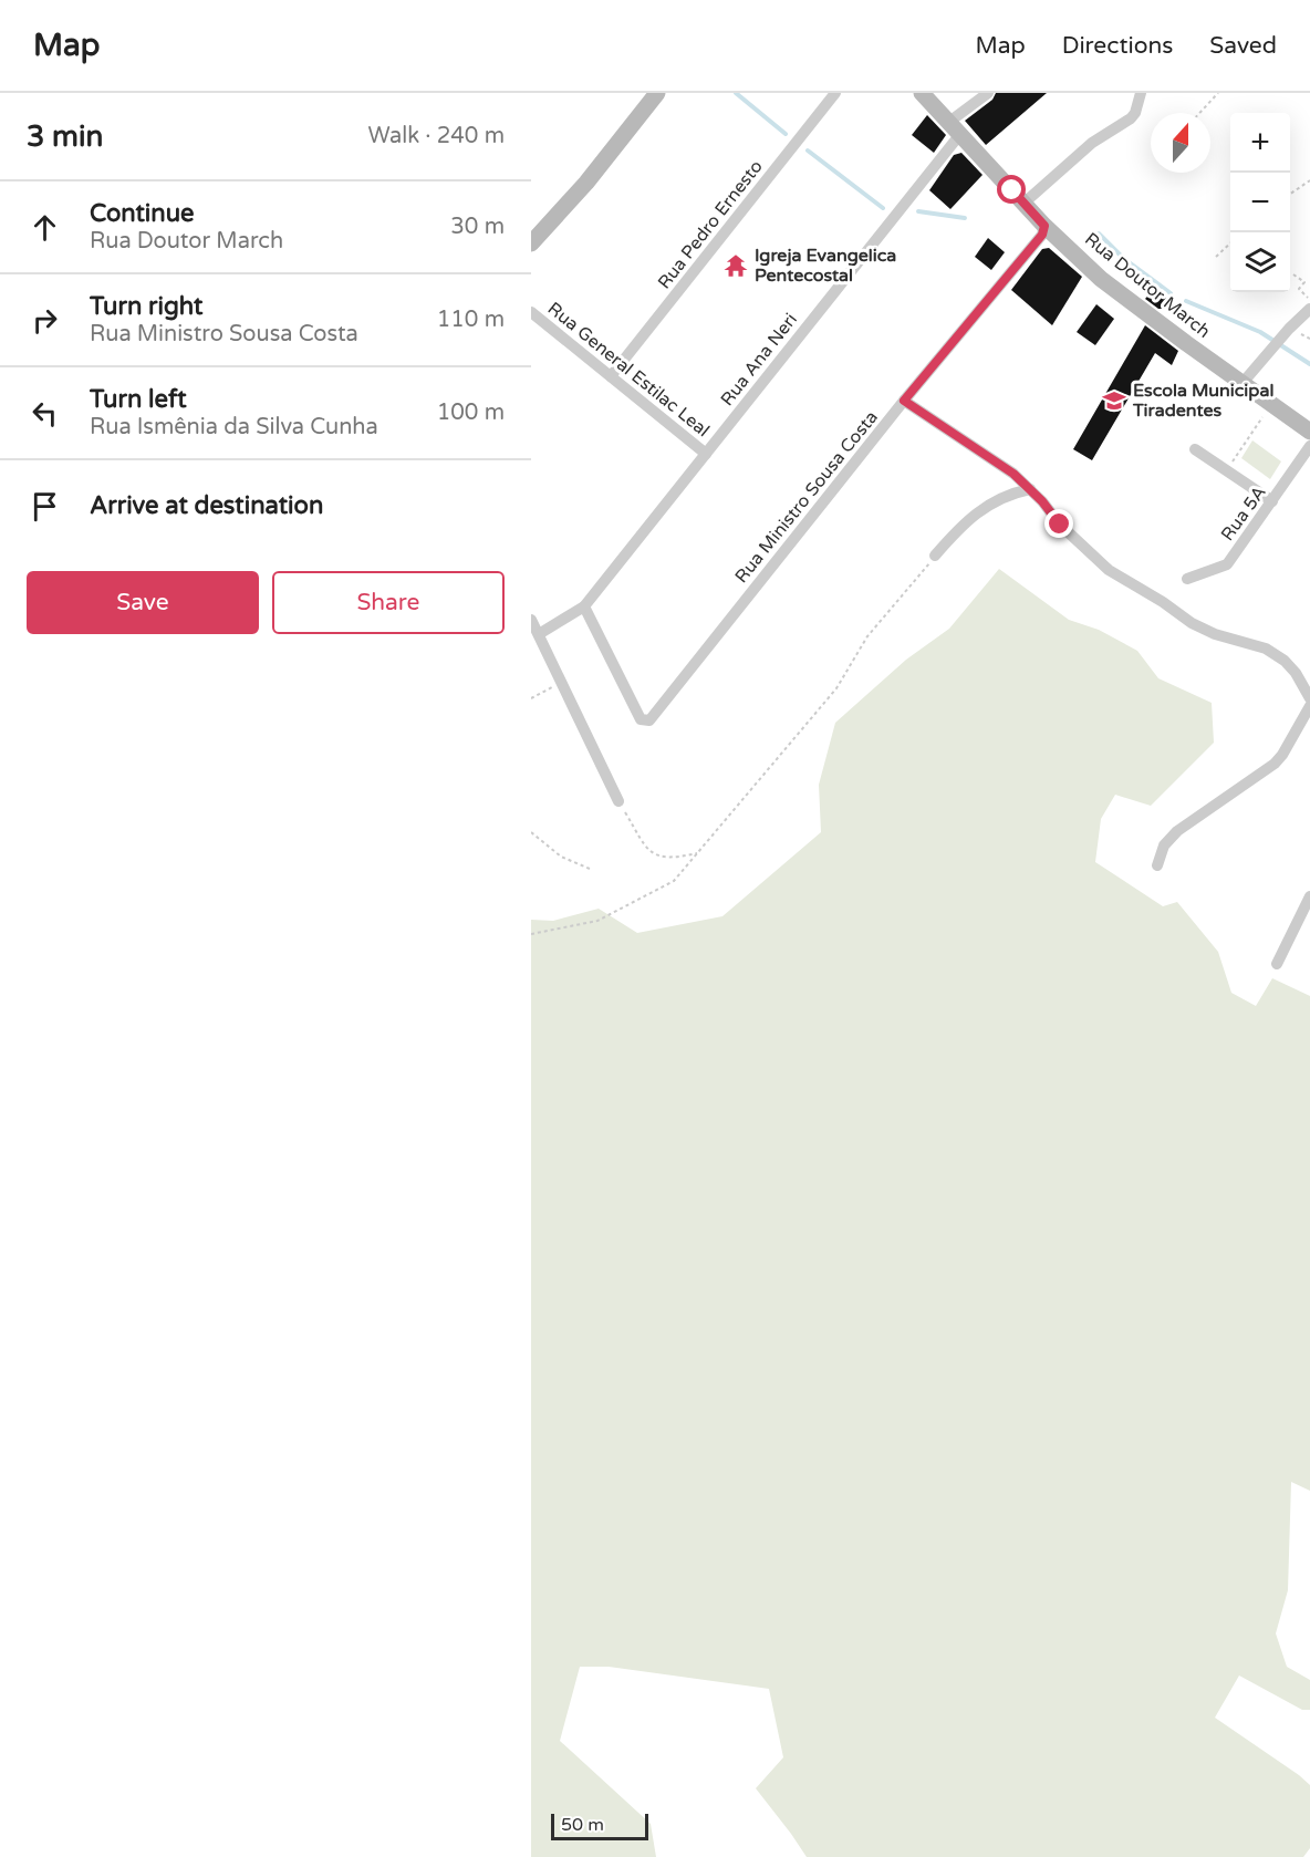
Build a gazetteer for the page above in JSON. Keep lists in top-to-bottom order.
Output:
{
  "streets": {
    "main road": ["Rua Doutor March"],
    "street": [
      "Rua Pedro Ernesto",
      "Rua Ana Neri",
      "Rua General Estilac Leal",
      "Rua Ministro Sousa Costa",
      "Rua 5A"
    ]
  },
  "crossings": [
    ["Rua Pedro Ernesto", "Rua General Estilac Leal"],
    ["Rua Doutor March", "Rua Ana Neri"],
    ["Rua Doutor March", "Rua Ministro Sousa Costa"],
    ["Rua Ana Neri", "Rua General Estilac Leal"],
    ["Rua Ana Neri", "Rua Ministro Sousa Costa"]
  ],
  "places": {
    "temple": ["Igreja Evangelica Pentecostal"],
    "school or university": ["Escola Municipal Tiradentes"]
  },
  "scale_bar": "50 m",
  "north": "top",
  "page": {
    "header": "Map",
    "nav": ["Map", "Directions", "Saved"],
    "heading": ["3 min", "Walk · 240 m"],
    "map_buttons": ["+", "−"],
    "list": [
      ["Continue", "Rua Doutor March", "30 m"],
      ["Turn right", "Rua Ministro Sousa Costa", "110 m"],
      ["Turn left", "Rua Ismênia da Silva Cunha", "100 m"],
      "Arrive at destination"
    ],
    "buttons": ["Save", "Share"],
    "scale": "50 m"
  }
}
